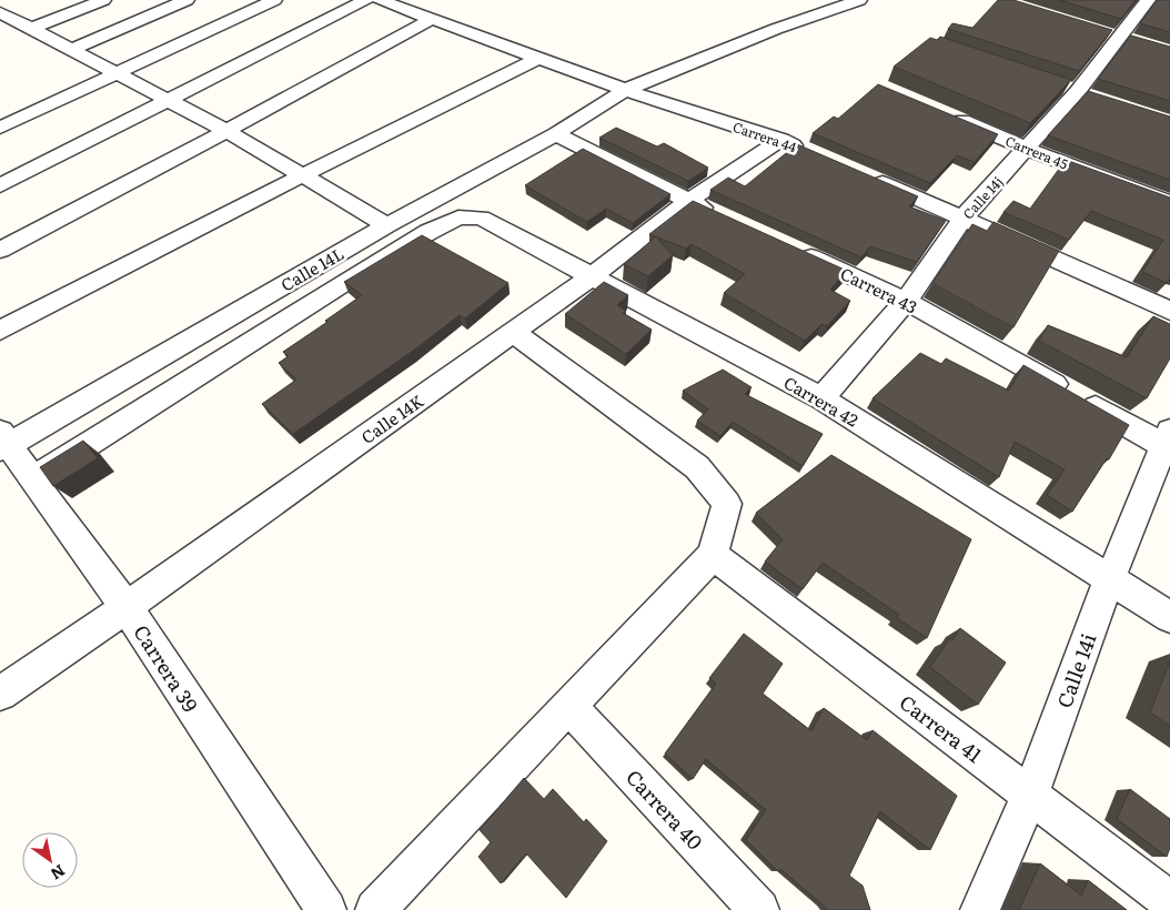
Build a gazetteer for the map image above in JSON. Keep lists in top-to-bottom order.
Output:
{
  "streets": {
    "street": [
      "Carrera 44",
      "Carrera 45",
      "Calle 14j",
      "Calle 14L",
      "Carrera 43",
      "Carrera 42",
      "Calle 14K",
      "Carrera 39",
      "Calle 14i",
      "Carrera 41",
      "Carrera 40"
    ]
  },
  "crossings": [
    ["Carrera 44", "Calle 14L"],
    ["Carrera 44", "Calle 14K"],
    ["Carrera 45", "Calle 14j"],
    ["Calle 14j", "Carrera 43"],
    ["Calle 14j", "Carrera 42"],
    ["Calle 14L", "Carrera 39"],
    ["Carrera 43", "Calle 14i"],
    ["Carrera 42", "Calle 14K"],
    ["Carrera 42", "Carrera 39"],
    ["Carrera 42", "Calle 14i"],
    ["Calle 14K", "Carrera 39"],
    ["Calle 14i", "Carrera 41"]
  ],
  "north": "bottom right"
}
